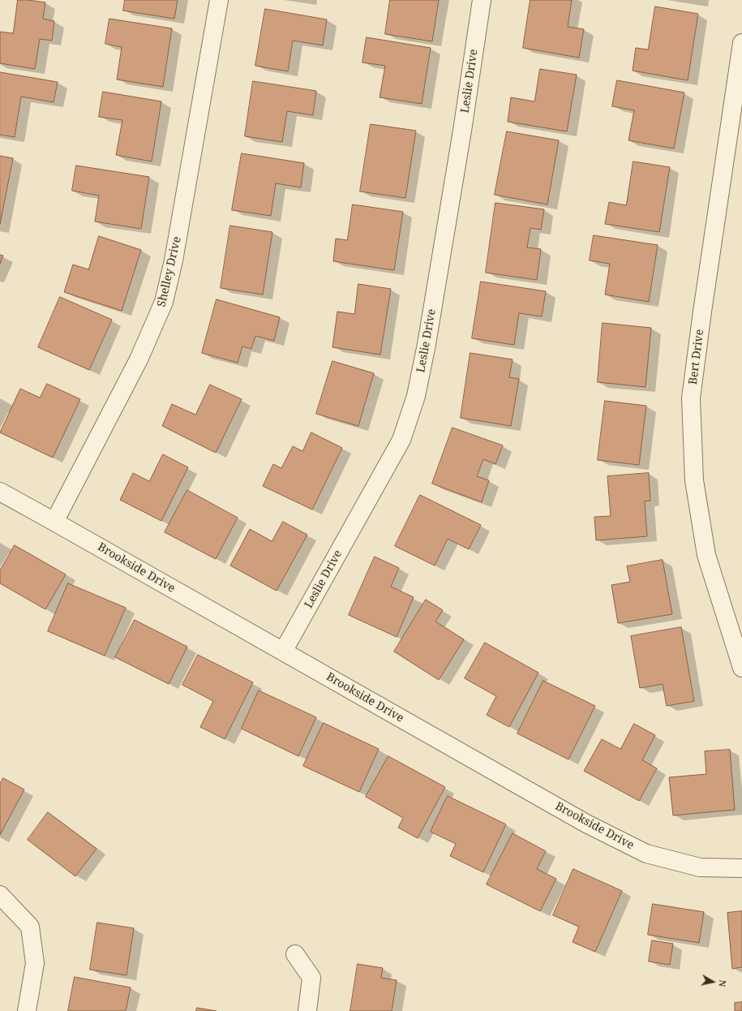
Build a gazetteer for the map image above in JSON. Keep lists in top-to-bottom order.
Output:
{
  "streets": {
    "street": [
      "Leslie Drive",
      "Shelley Drive",
      "Bert Drive",
      "Brookside Drive"
    ]
  },
  "crossings": [
    ["Leslie Drive", "Brookside Drive"],
    ["Shelley Drive", "Brookside Drive"]
  ],
  "north": "right"
}
